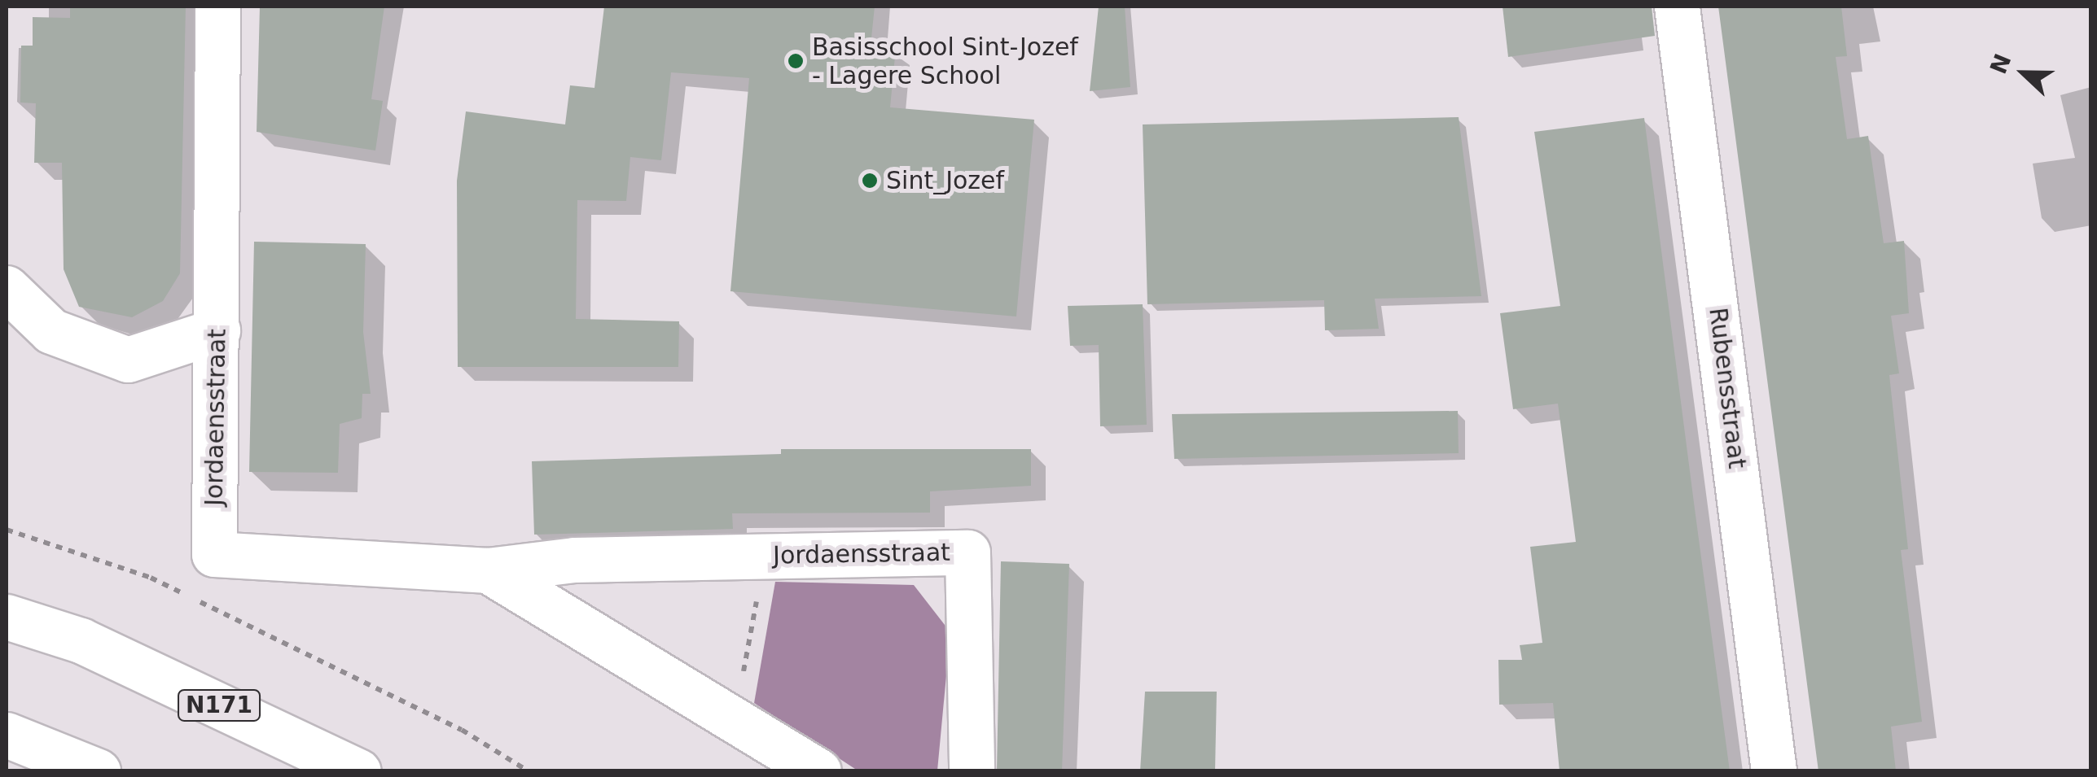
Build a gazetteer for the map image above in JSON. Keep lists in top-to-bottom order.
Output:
{
  "streets": {
    "main road": ["Rubensstraat", "Jordaensstraat", "N171"]
  },
  "places": ["Basisschool Sint-Jozef - Lagere School", "Sint_Jozef"],
  "north": "left"
}
